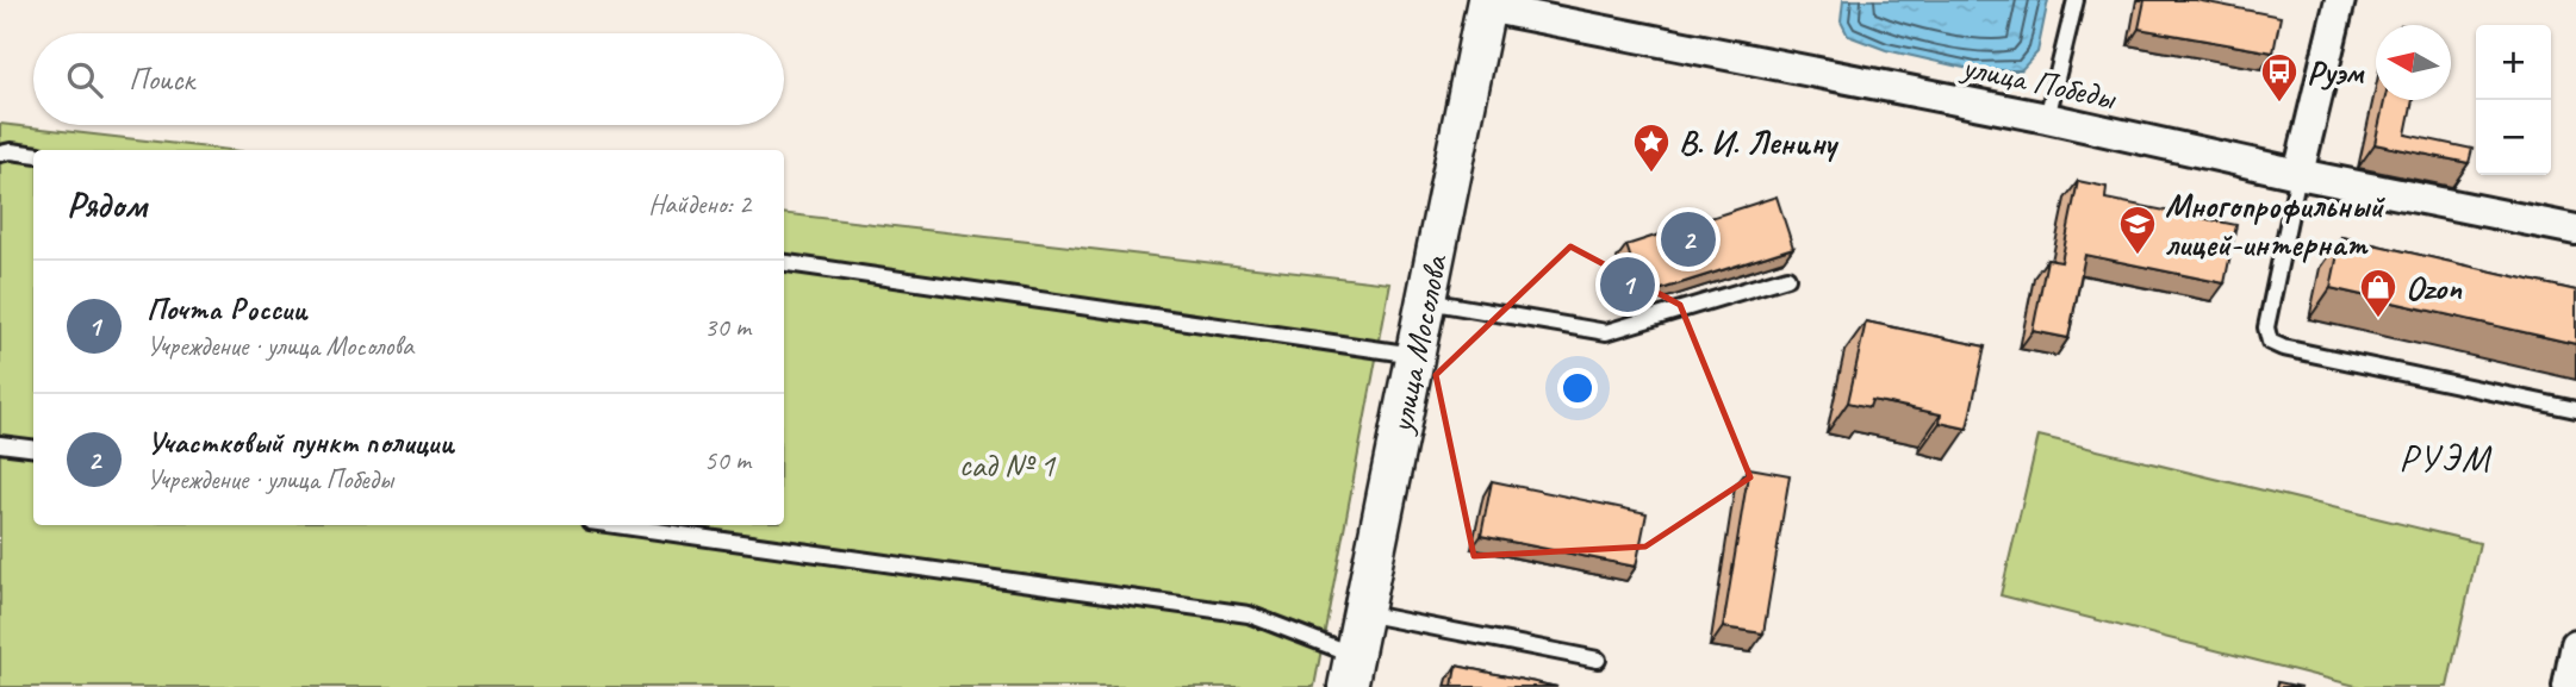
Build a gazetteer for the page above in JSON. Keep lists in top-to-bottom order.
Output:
{
  "streets": {
    "street": ["улица Победы", "улица Мосолова"]
  },
  "crossings": [
    ["улица Победы", "улица Мосолова"]
  ],
  "districts": ["РУЭМ"],
  "parks": ["сад № 1"],
  "places": {
    "bus stop": ["Руэм"],
    "place": ["В. И. Ленину"],
    "school or university": ["Многопрофильный лицей-интернат"],
    "shop": ["Ozon"]
  },
  "north": "left",
  "page": {
    "map_buttons": ["+", "−"],
    "search": "Поиск",
    "heading": ["Рядом", "Найдено: 2"],
    "pins": ["2", "1"],
    "list": [
      {
        "mark": "1",
        "name": "Почта России",
        "note": "Учреждение · улица Мосолова",
        "value": "30 m"
      },
      {
        "mark": "2",
        "name": "Участковый пункт полиции",
        "note": "Учреждение · улица Победы",
        "value": "50 m"
      }
    ]
  }
}
